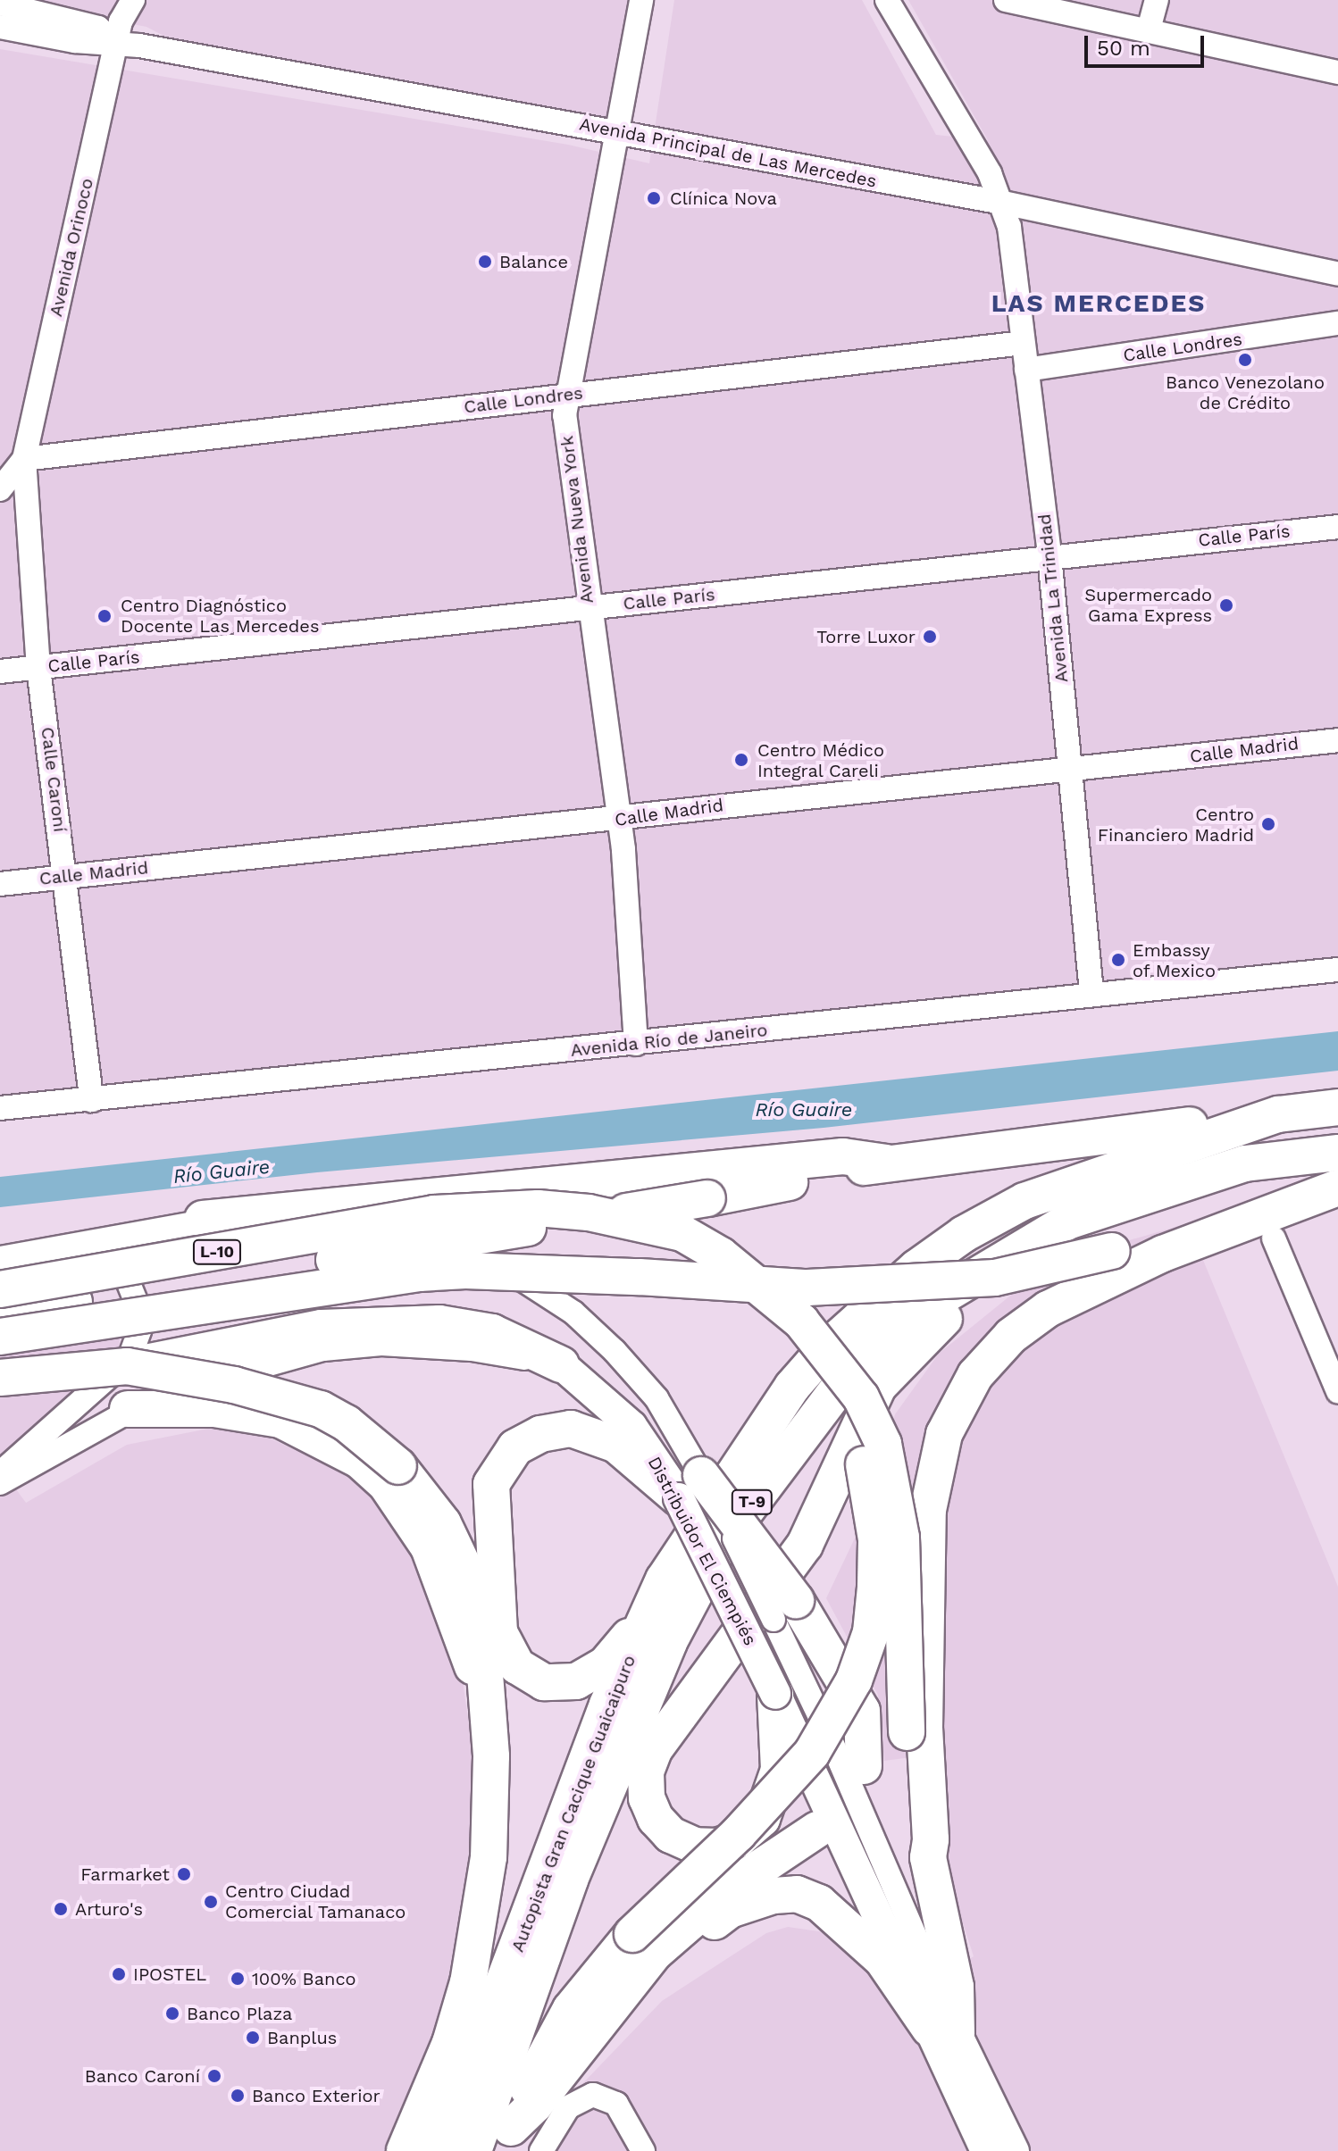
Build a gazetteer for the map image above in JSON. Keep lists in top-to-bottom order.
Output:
{
  "streets": {
    "highway": ["L-10", "T-9", "Autopista Gran Cacique Guaicaipuro"],
    "main road": ["Distribuidor El Ciempiés"],
    "street": [
      "Avenida Principal de Las Mercedes",
      "Avenida Orinoco",
      "Calle Londres",
      "Avenida Nueva York",
      "Calle París",
      "Avenida La Trinidad",
      "Calle Madrid",
      "Calle Caroní",
      "Avenida Río de Janeiro"
    ]
  },
  "crossings": [
    ["Avenida Principal de Las Mercedes", "Avenida Orinoco"],
    ["Avenida Principal de Las Mercedes", "Avenida Nueva York"],
    ["Avenida Principal de Las Mercedes", "Avenida La Trinidad"],
    ["Avenida Orinoco", "Calle Londres"],
    ["Avenida Orinoco", "Calle Caroní"],
    ["Calle Londres", "Avenida Nueva York"],
    ["Calle Londres", "Avenida La Trinidad"],
    ["Calle Londres", "Calle Caroní"],
    ["Avenida Nueva York", "Calle París"],
    ["Avenida Nueva York", "Calle Madrid"],
    ["Avenida Nueva York", "Avenida Río de Janeiro"],
    ["Calle París", "Avenida La Trinidad"],
    ["Calle París", "Calle Caroní"],
    ["Avenida La Trinidad", "Calle Madrid"],
    ["Avenida La Trinidad", "Avenida Río de Janeiro"],
    ["Calle Madrid", "Calle Caroní"],
    ["Calle Caroní", "Avenida Río de Janeiro"]
  ],
  "districts": ["LAS MERCEDES"],
  "water": ["Río Guaire"],
  "places": [
    "Clínica Nova",
    "Balance",
    "Banco Venezolano de Crédito",
    "Supermercado Gama Express",
    "Centro Diagnóstico Docente Las Mercedes",
    "Torre Luxor",
    "Centro Médico Integral Careli",
    "Centro Financiero Madrid",
    "Embassy of Mexico",
    "Farmarket",
    "Centro Ciudad Comercial Tamanaco",
    "Arturo's",
    "IPOSTEL",
    "100% Banco",
    "Banco Plaza",
    "Banplus",
    "Banco Caroní",
    "Banco Exterior"
  ],
  "scale_bar": "50 m"
}
